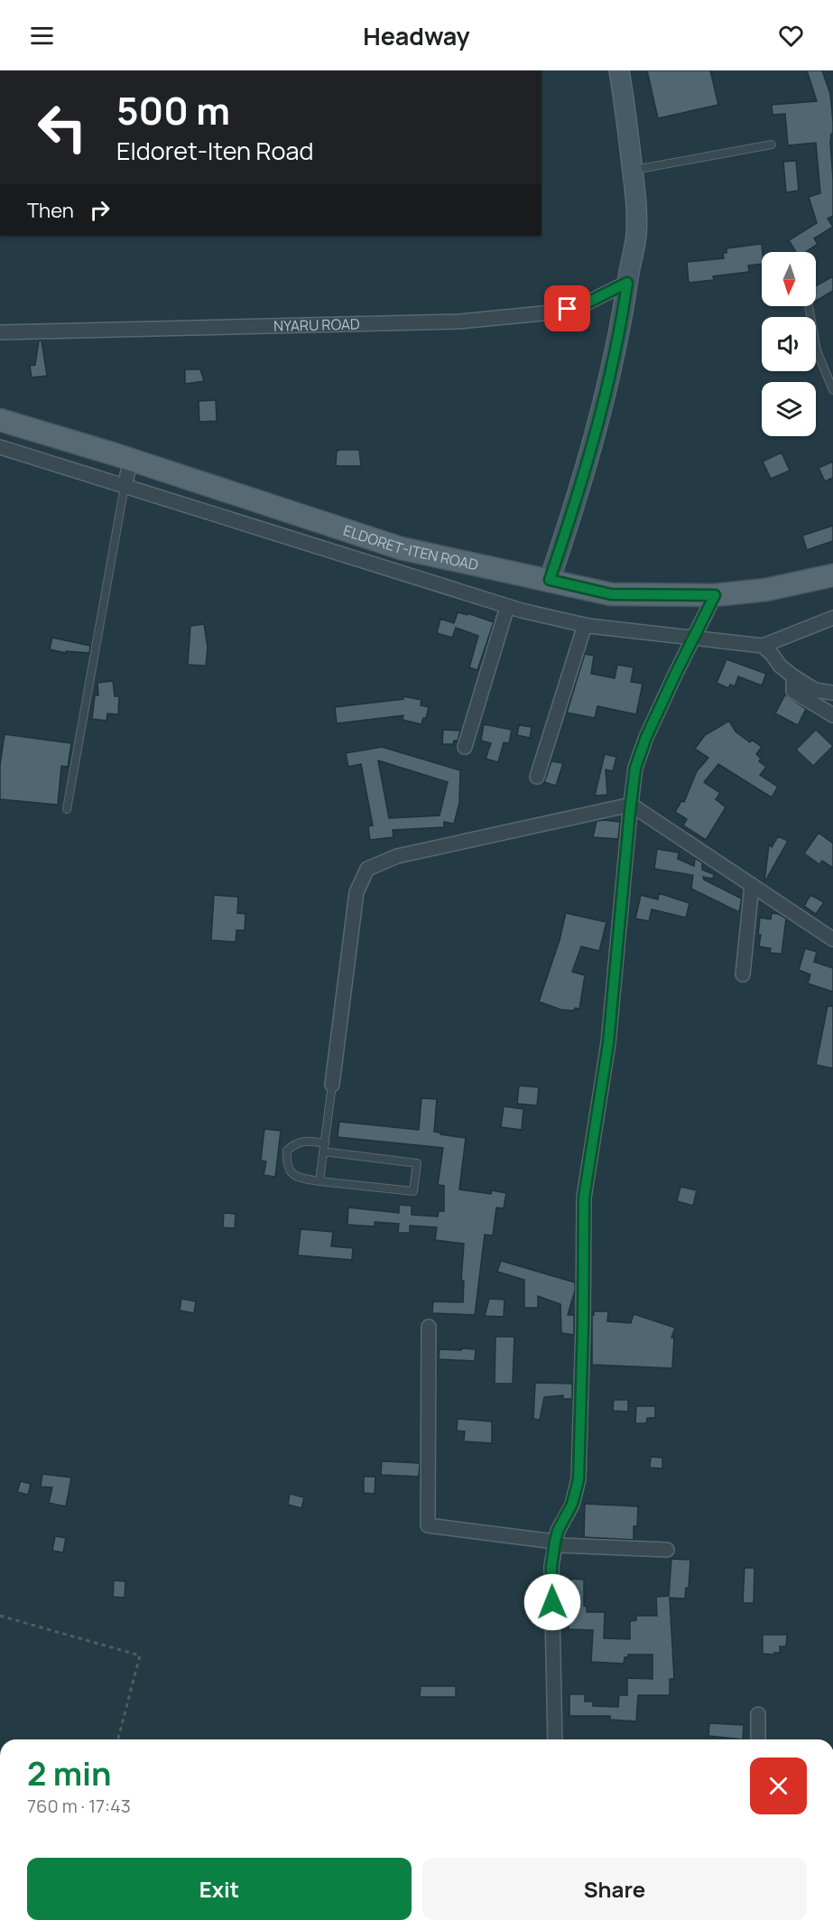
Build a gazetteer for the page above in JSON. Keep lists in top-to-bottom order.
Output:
{
  "streets": {
    "main road": ["ELDORET-ITEN ROAD"],
    "street": ["NYARU ROAD"]
  },
  "north": "bottom",
  "page": {
    "header": "Headway",
    "turn": ["500 m", "Eldoret-Iten Road"],
    "then": "Then",
    "heading": ["2 min", "760 m · 17:43"],
    "buttons": ["Exit", "Share"]
  }
}
